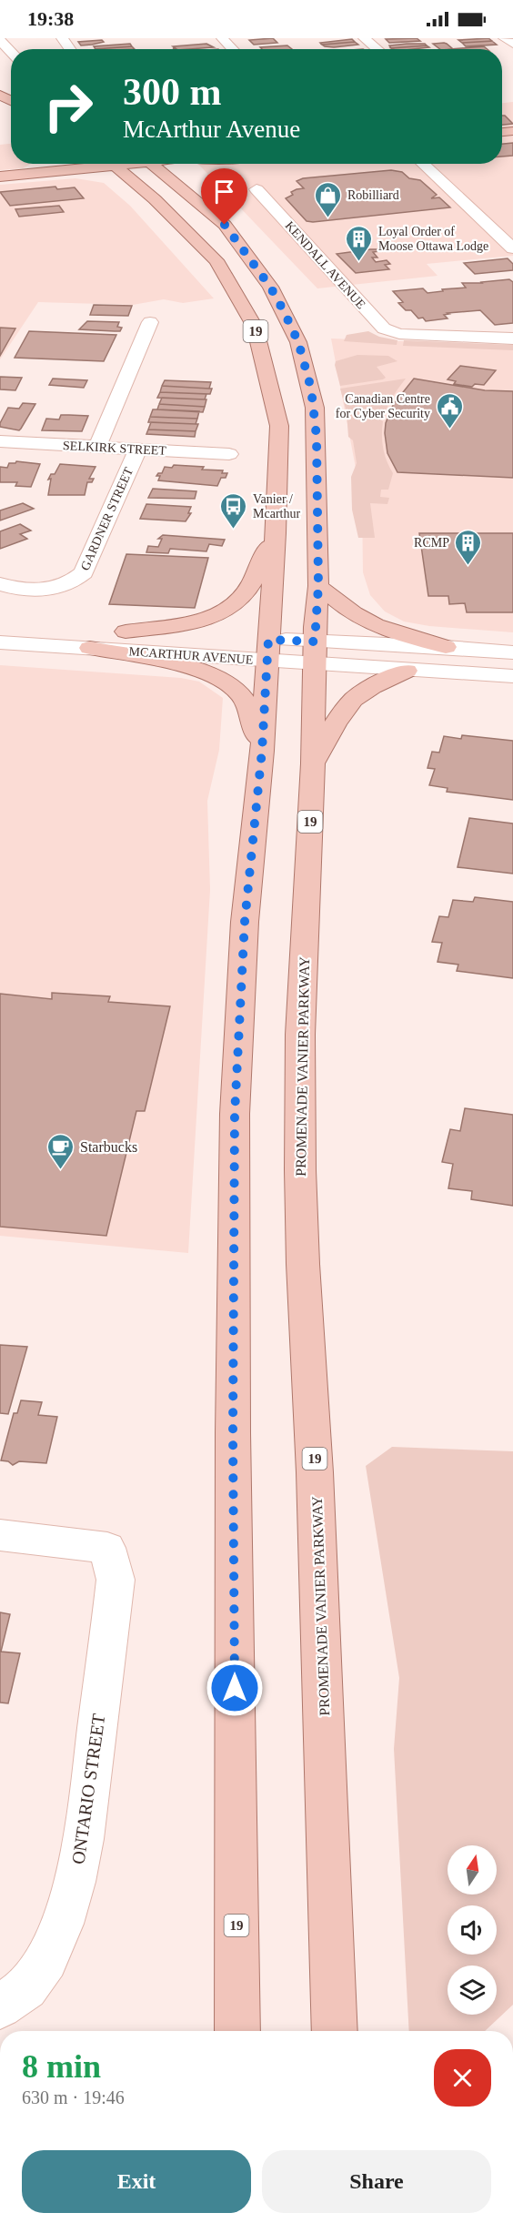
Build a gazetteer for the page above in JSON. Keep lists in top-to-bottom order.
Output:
{
  "streets": {
    "main road": ["19", "PROMENADE VANIER PARKWAY"],
    "street": [
      "KENDALL AVENUE",
      "SELKIRK STREET",
      "GARDNER STREET",
      "MCARTHUR AVENUE",
      "ONTARIO STREET"
    ]
  },
  "crossings": [
    ["19", "MCARTHUR AVENUE"],
    ["SELKIRK STREET", "GARDNER STREET"],
    ["MCARTHUR AVENUE", "PROMENADE VANIER PARKWAY"]
  ],
  "places": {
    "shop": ["Robilliard"],
    "building": ["Loyal Order of Moose Ottawa Lodge", "RCMP"],
    "public building": ["Canadian Centre for Cyber Security"],
    "bus stop": ["Vanier / Mcarthur"],
    "cafe": ["Starbucks"]
  },
  "north": "top",
  "page": {
    "status": "19:38",
    "turn": ["300 m", "McArthur Avenue"],
    "heading": ["8 min", "630 m · 19:46"],
    "buttons": ["Exit", "Share"]
  }
}
